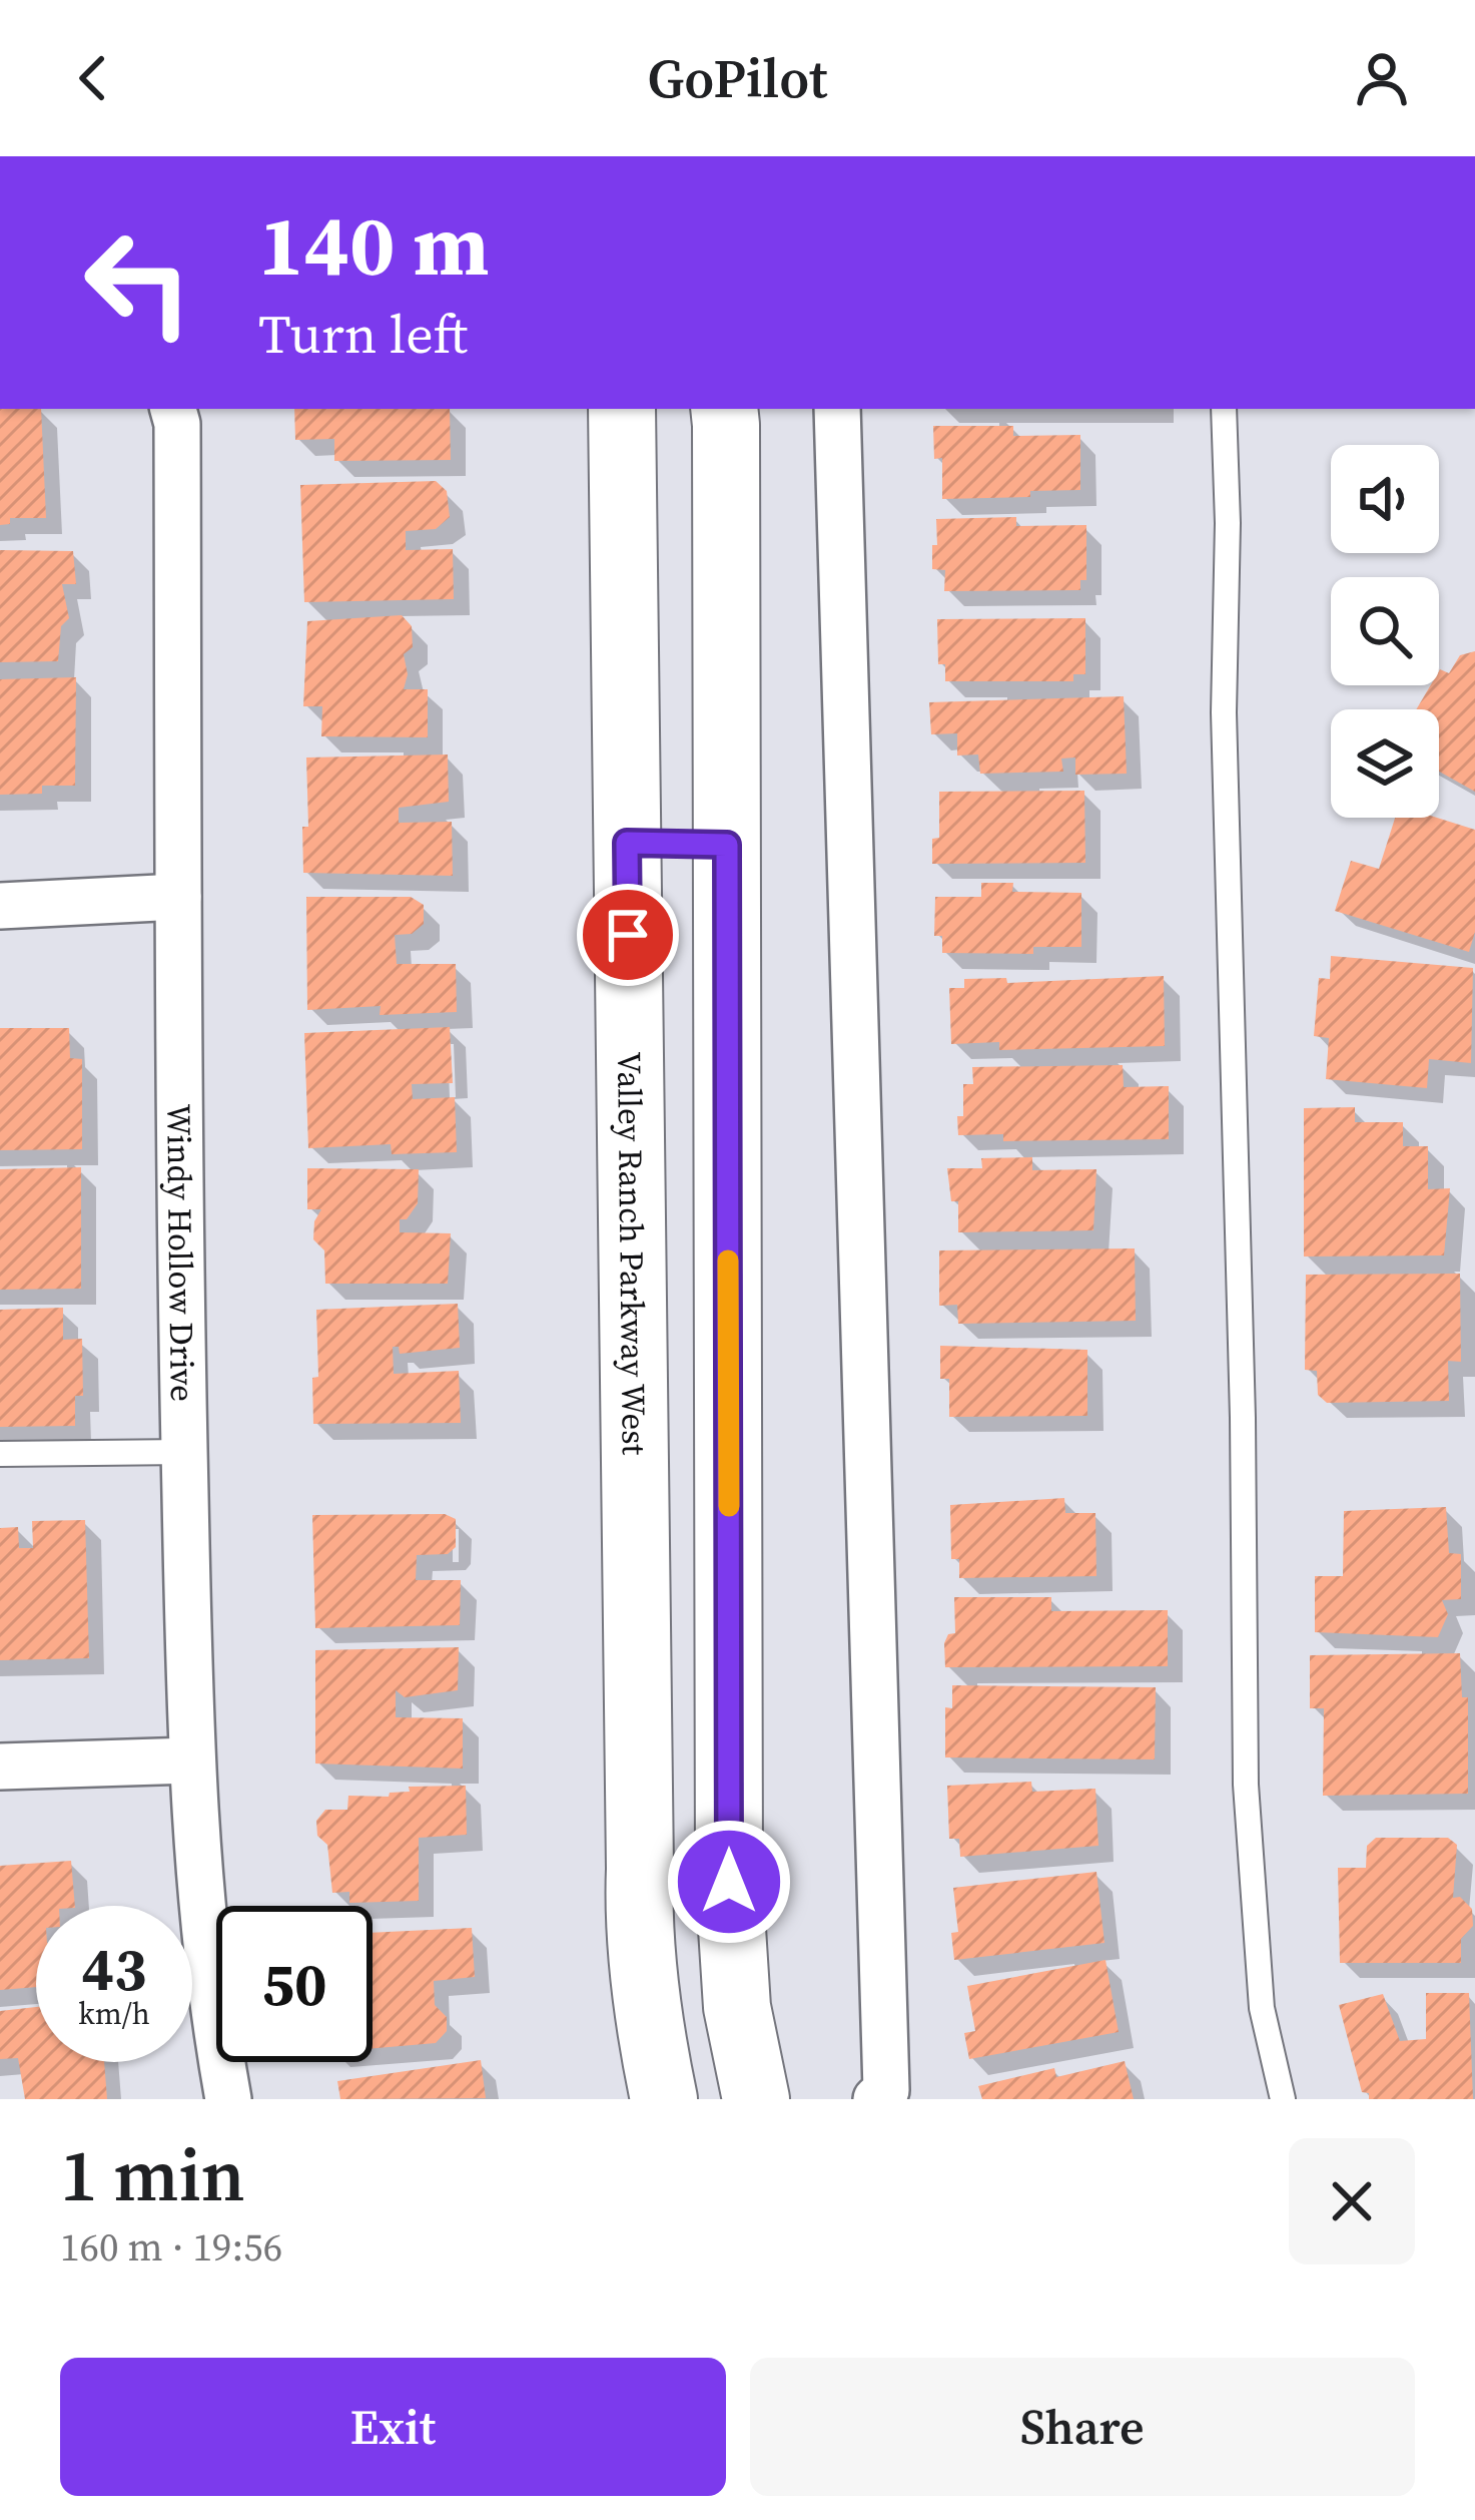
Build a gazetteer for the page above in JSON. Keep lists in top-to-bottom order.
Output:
{
  "streets": {
    "main road": ["Valley Ranch Parkway West"],
    "street": ["Windy Hollow Drive"]
  },
  "page": {
    "header": "GoPilot",
    "turn": ["140 m", "Turn left"],
    "speed": "43 km/h",
    "limit": "50",
    "heading": ["1 min", "160 m · 19:56"],
    "buttons": ["Exit", "Share"]
  }
}
